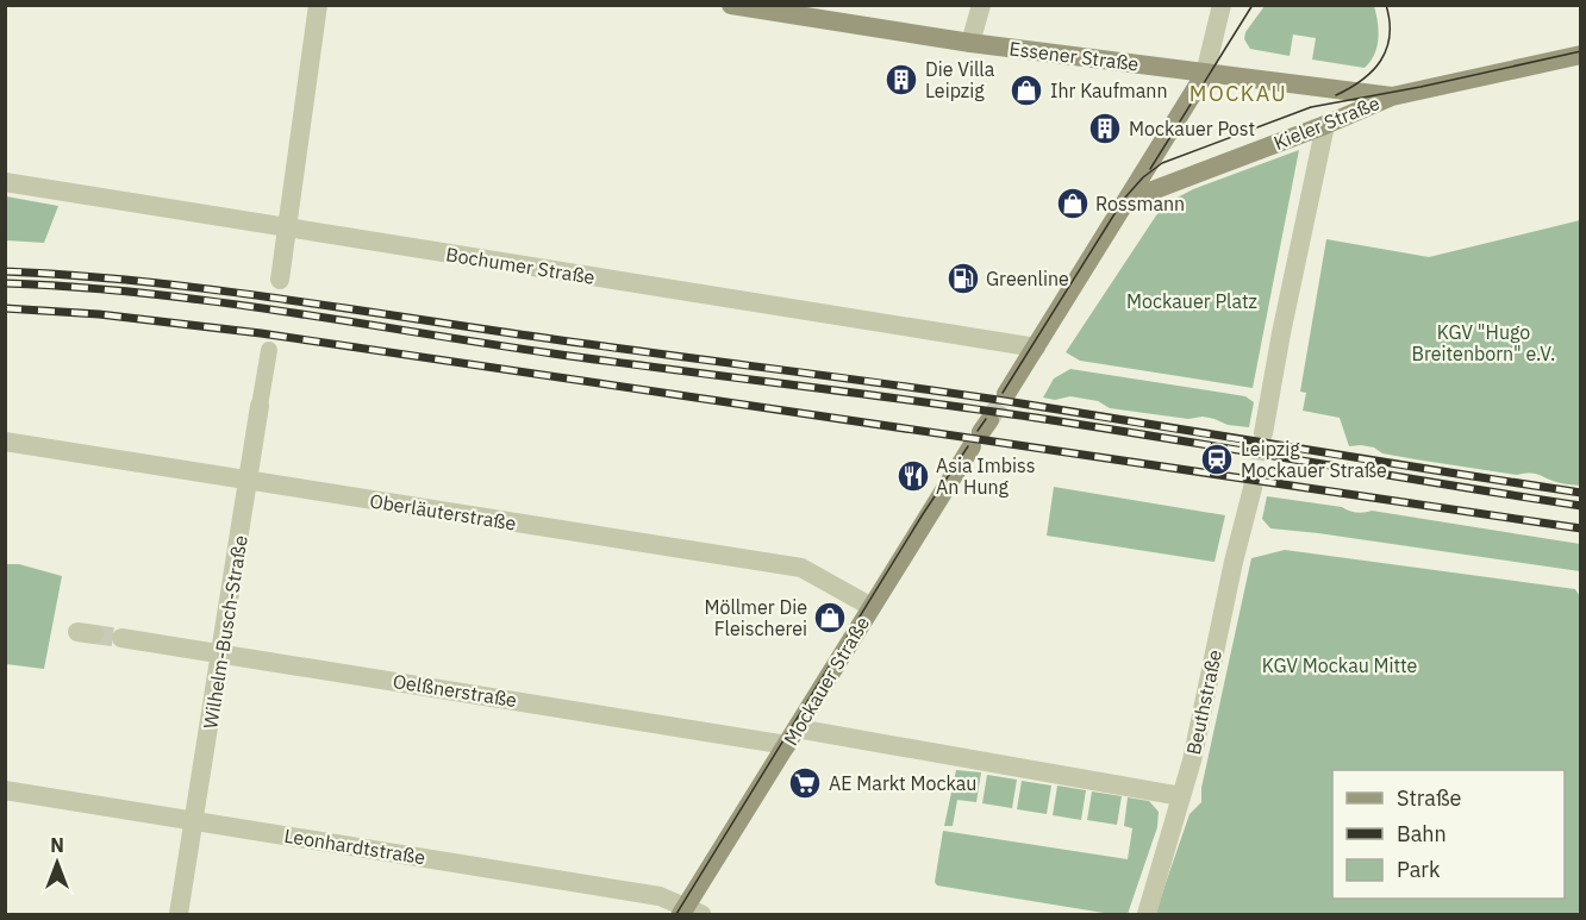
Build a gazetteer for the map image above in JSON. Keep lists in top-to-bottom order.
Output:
{
  "streets": {
    "main road": ["Essener Straße", "Kieler Straße", "Mockauer Straße"],
    "street": [
      "Bochumer Straße",
      "Oberläuterstraße",
      "Wilhelm-Busch-Straße",
      "Oelßnerstraße",
      "Beuthstraße",
      "Leonhardtstraße"
    ]
  },
  "crossings": [
    ["Essener Straße", "Kieler Straße"],
    ["Oberläuterstraße", "Wilhelm-Busch-Straße"],
    ["Oberläuterstraße", "Mockauer Straße"],
    ["Wilhelm-Busch-Straße", "Oelßnerstraße"],
    ["Wilhelm-Busch-Straße", "Leonhardtstraße"],
    ["Mockauer Straße", "Oelßnerstraße"],
    ["Mockauer Straße", "Leonhardtstraße"],
    ["Oelßnerstraße", "Beuthstraße"]
  ],
  "districts": ["MOCKAU"],
  "parks": ["Mockauer Platz", "KGV \"Hugo Breitenborn\" e.V.", "KGV Mockau Mitte"],
  "places": {
    "building": ["Die Villa Leipzig", "Mockauer Post"],
    "shop": ["Ihr Kaufmann", "Rossmann", "Möllmer Die Fleischerei"],
    "fuel station": ["Greenline"],
    "station": ["Leipzig Mockauer Straße"],
    "restaurant": ["Asia Imbiss An Hung"],
    "supermarket": ["AE Markt Mockau"]
  },
  "legend": ["Straße", "Bahn", "Park"],
  "north": "top"
}
